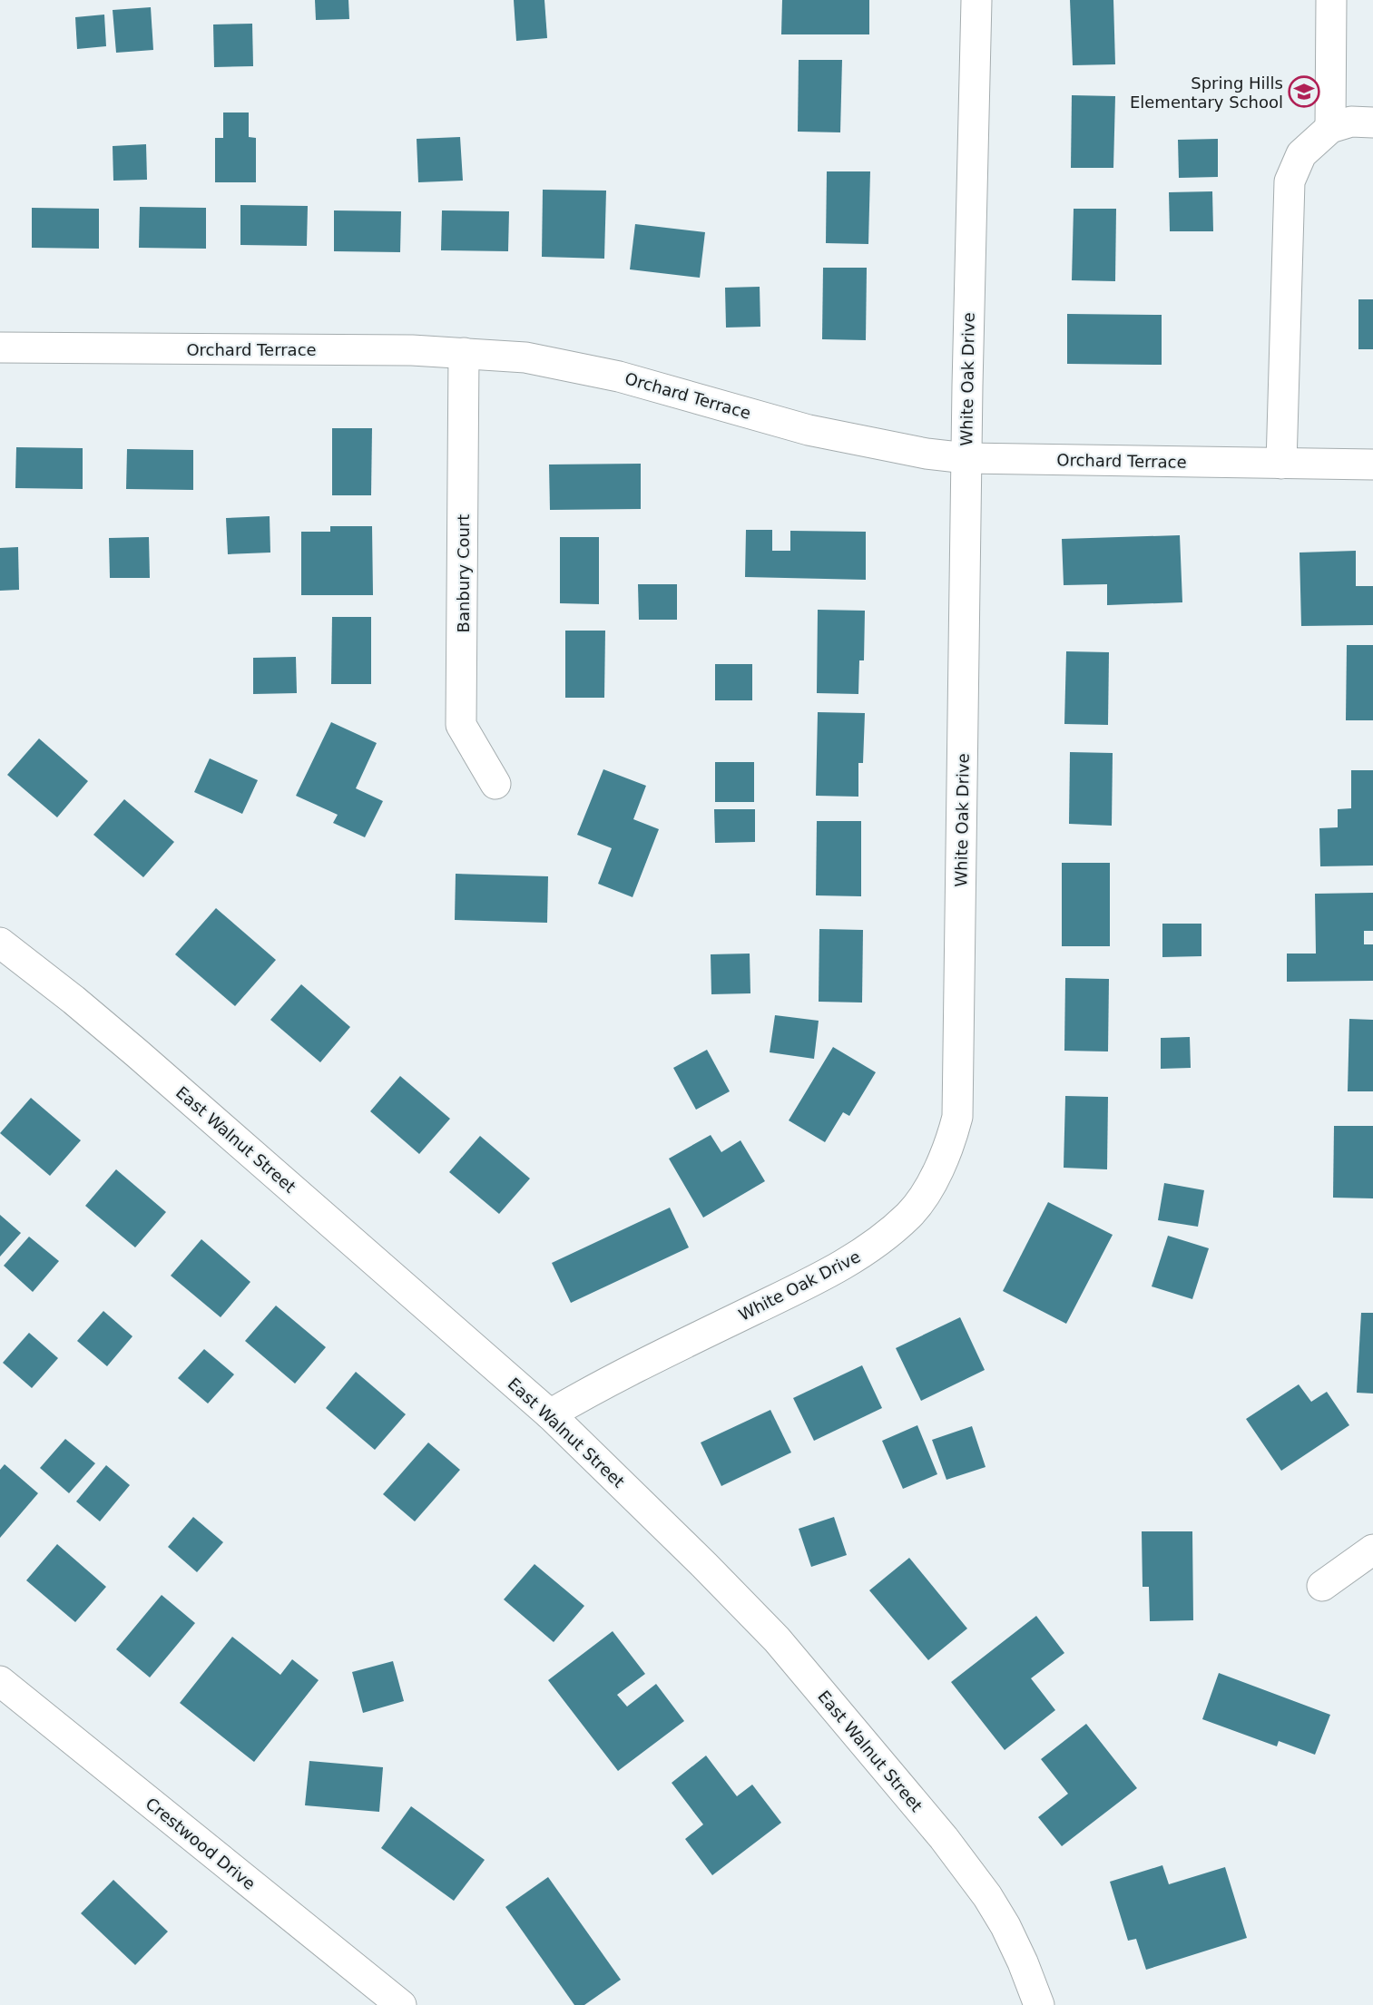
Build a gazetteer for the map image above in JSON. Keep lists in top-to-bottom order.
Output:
{
  "streets": {
    "street": [
      "Orchard Terrace",
      "White Oak Drive",
      "Banbury Court",
      "East Walnut Street",
      "Crestwood Drive"
    ]
  },
  "crossings": [
    ["Orchard Terrace", "White Oak Drive"],
    ["Orchard Terrace", "Banbury Court"],
    ["White Oak Drive", "East Walnut Street"]
  ],
  "places": {
    "school or university": ["Spring Hills Elementary School"]
  }
}
